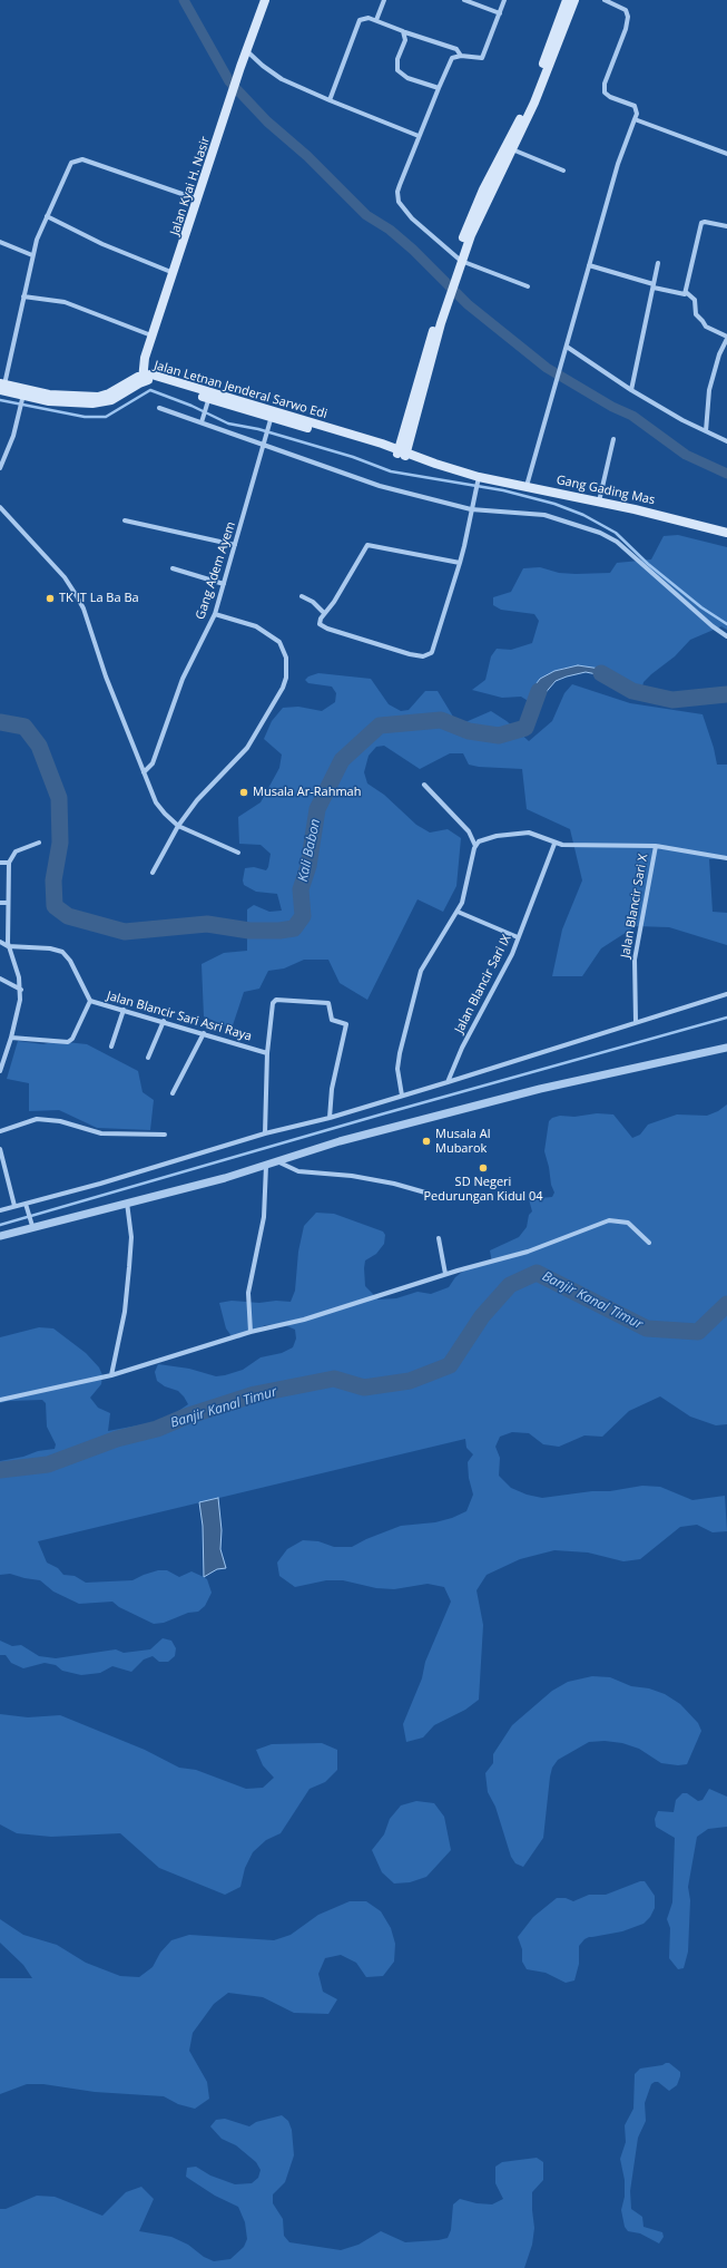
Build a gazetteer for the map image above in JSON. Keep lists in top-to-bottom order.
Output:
{
  "streets": {
    "main road": ["Jalan Kyai H. Nasir", "Jalan Letnan Jenderal Sarwo Edi", "Gang Gading Mas"],
    "street": [
      "Gang Adem Ayem",
      "Jalan Blancir Sari X",
      "Jalan Blancir Sari IX",
      "Jalan Blancir Sari Asri Raya"
    ]
  },
  "crossings": [
    ["Jalan Kyai H. Nasir", "Jalan Letnan Jenderal Sarwo Edi"],
    ["Jalan Letnan Jenderal Sarwo Edi", "Gang Gading Mas"],
    ["Jalan Letnan Jenderal Sarwo Edi", "Gang Adem Ayem"]
  ],
  "water": ["Kali Babon", "Banjir Kanal Timur"],
  "places": [
    "TK IT La Ba Ba",
    "Musala Ar-Rahmah",
    "Musala Al Mubarok",
    "SD Negeri Pedurungan Kidul 04"
  ]
}
